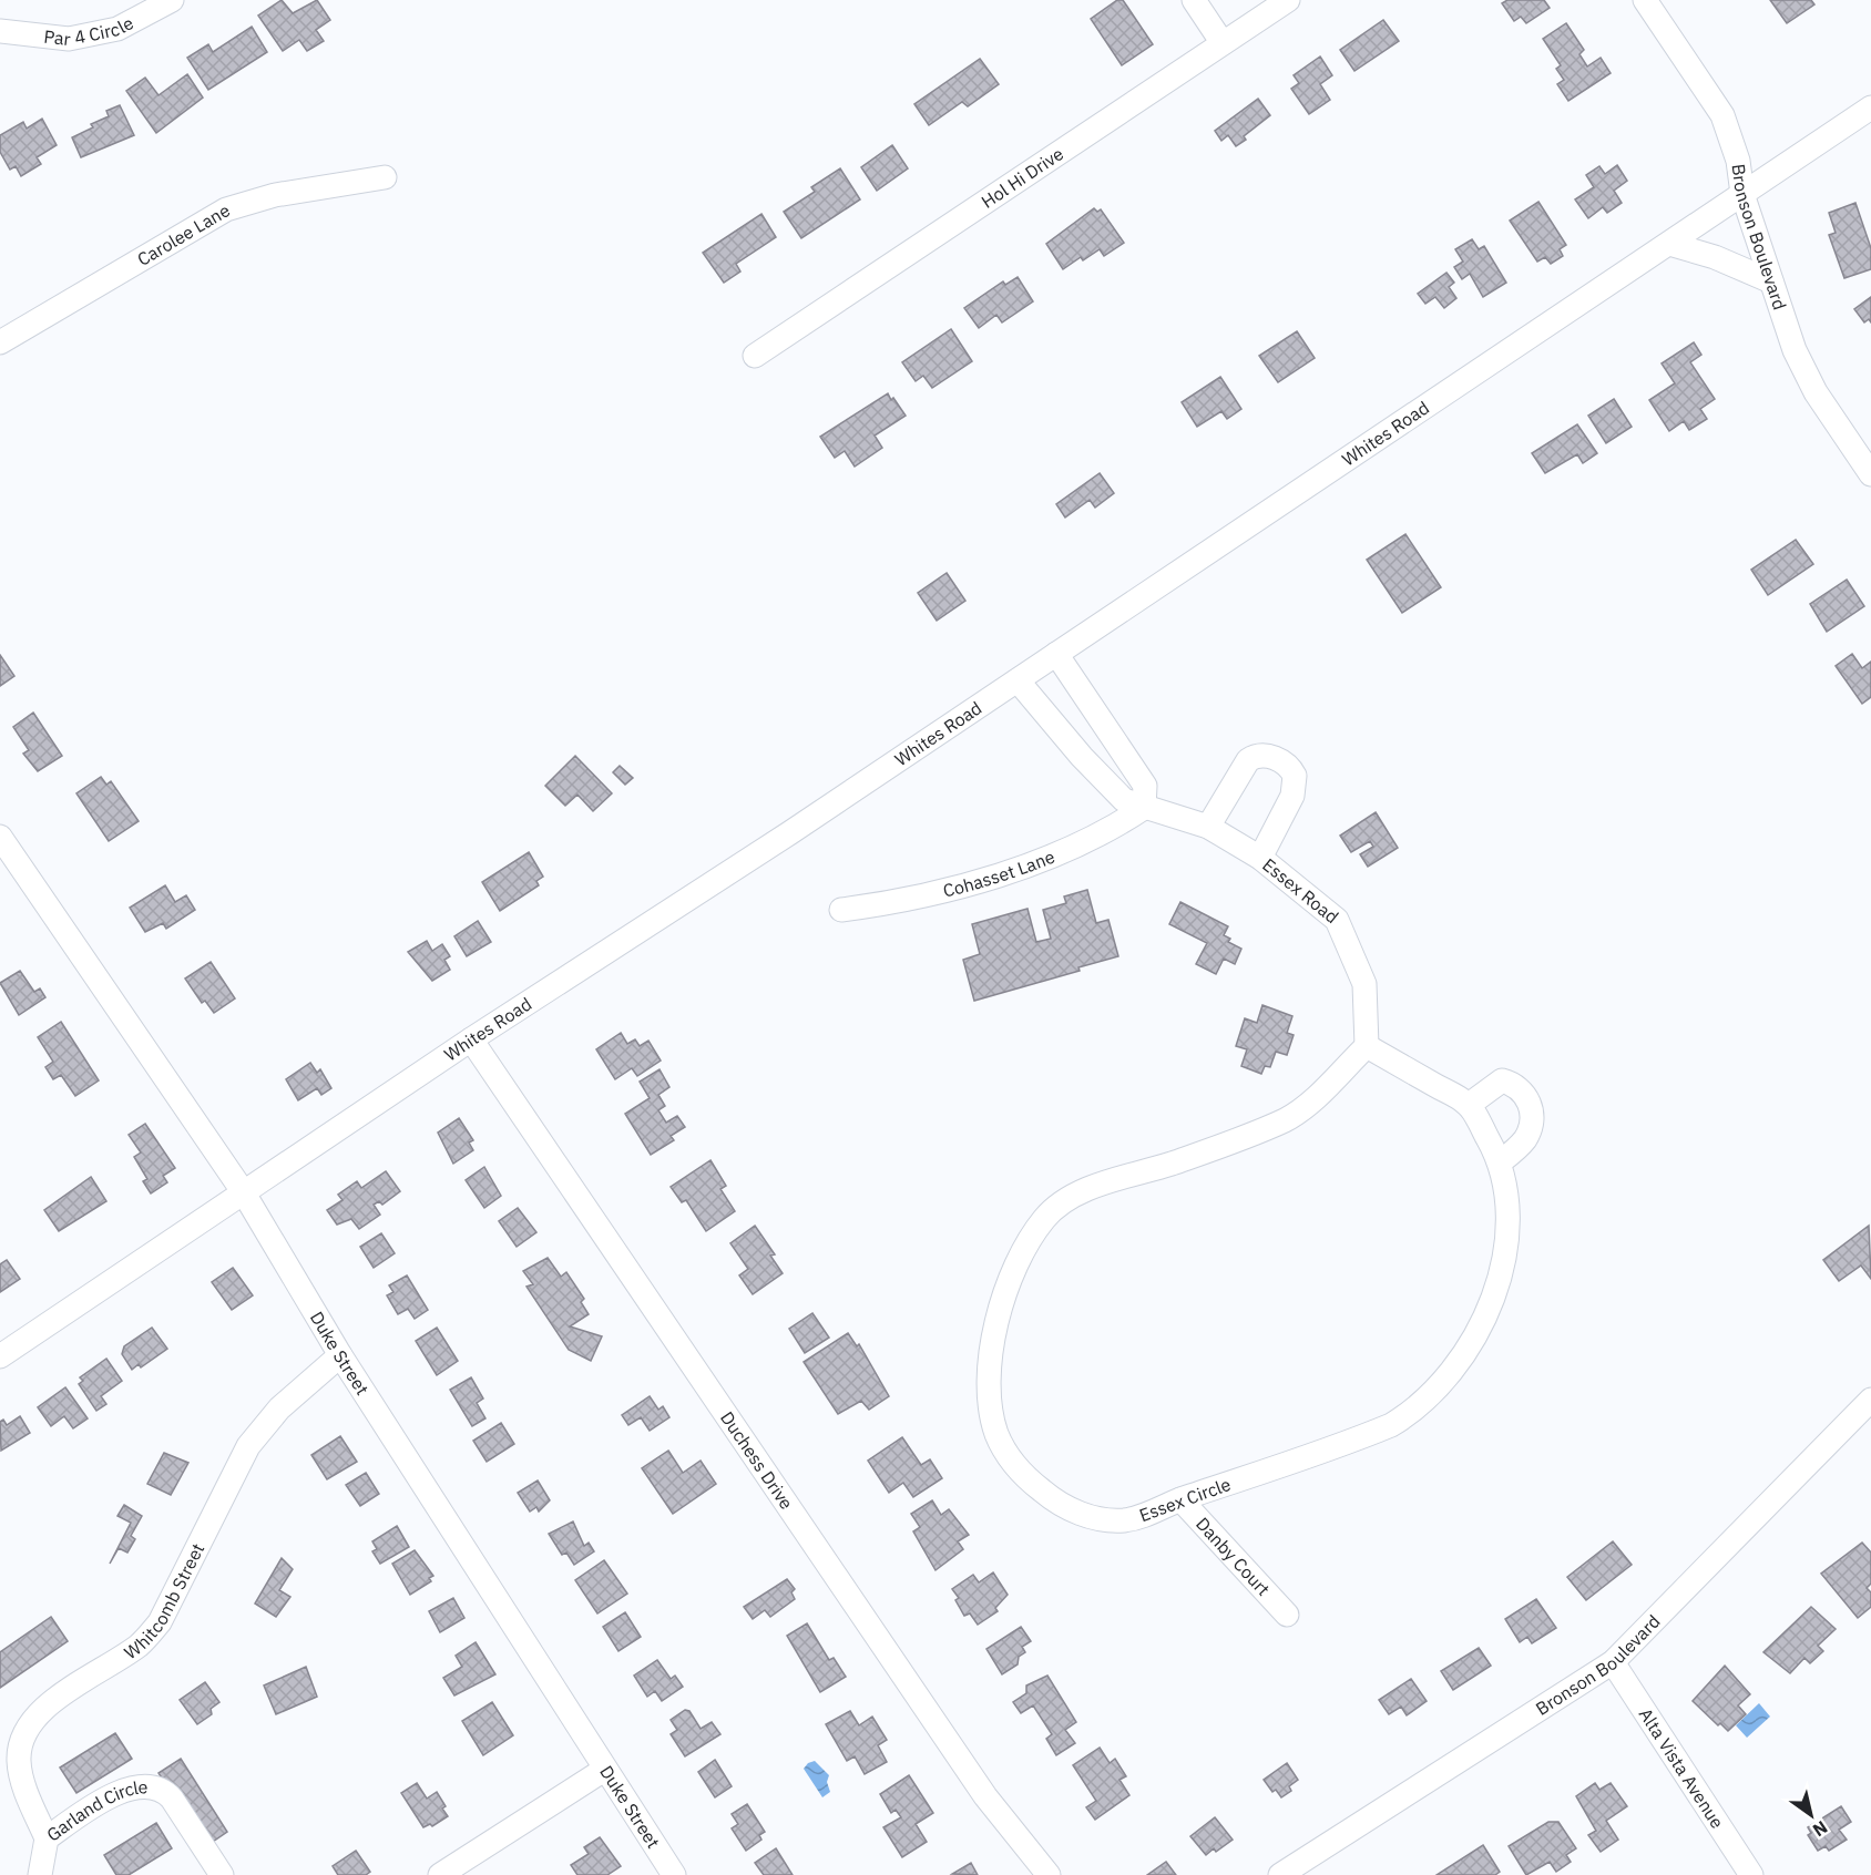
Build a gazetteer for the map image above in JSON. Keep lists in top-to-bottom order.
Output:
{
  "streets": {
    "street": [
      "Par 4 Circle",
      "Hol Hi Drive",
      "Carolee Lane",
      "Bronson Boulevard",
      "Whites Road",
      "Cohasset Lane",
      "Essex Road",
      "Duke Street",
      "Duchess Drive",
      "Essex Circle",
      "Danby Court",
      "Whitcomb Street",
      "Alta Vista Avenue",
      "Garland Circle"
    ]
  },
  "crossings": [
    ["Bronson Boulevard", "Whites Road"],
    ["Bronson Boulevard", "Alta Vista Avenue"],
    ["Whites Road", "Essex Road"],
    ["Whites Road", "Duke Street"],
    ["Whites Road", "Duchess Drive"],
    ["Cohasset Lane", "Essex Road"],
    ["Essex Road", "Essex Circle"],
    ["Duke Street", "Whitcomb Street"],
    ["Essex Circle", "Danby Court"],
    ["Whitcomb Street", "Garland Circle"]
  ],
  "north": "bottom right"
}
